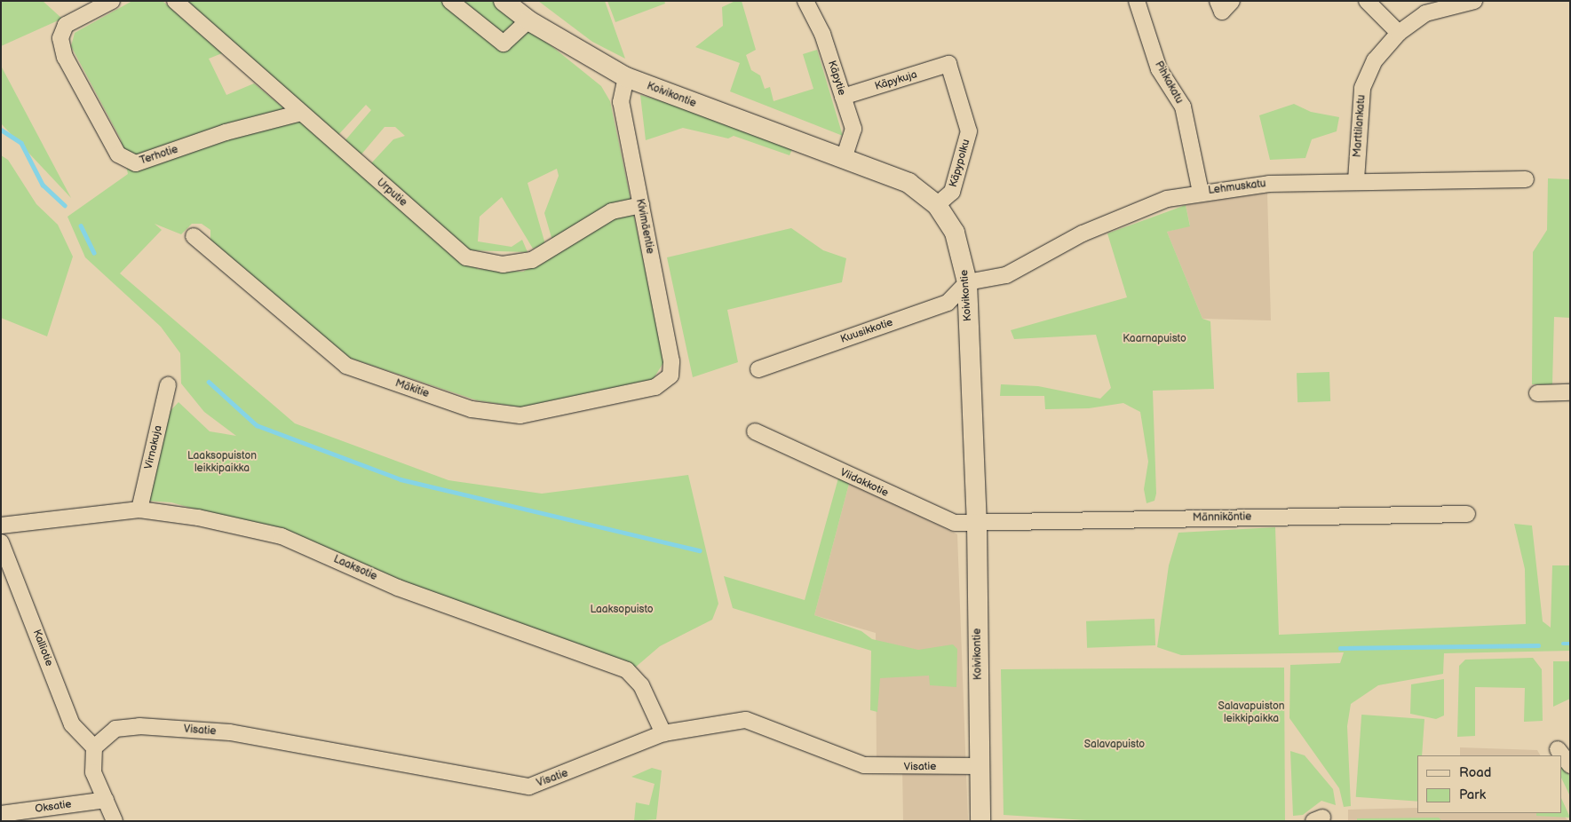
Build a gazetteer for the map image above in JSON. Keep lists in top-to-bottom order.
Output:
{
  "streets": {
    "main road": ["Koivikontie"],
    "street": [
      "Käpytie",
      "Käpykuja",
      "Pihkakatu",
      "Marttilankatu",
      "Terhotie",
      "Käpypolku",
      "Lehmuskatu",
      "Urputie",
      "Kivimäentie",
      "Kuusikkotie",
      "Mäkitie",
      "Virnakuja",
      "Viidakkotie",
      "Männiköntie",
      "Laaksotie",
      "Kalliotie",
      "Visatie",
      "Oksatie"
    ]
  },
  "crossings": [
    ["Käpytie", "Käpykuja"],
    ["Käpytie", "Koivikontie"],
    ["Käpykuja", "Käpypolku"],
    ["Pihkakatu", "Lehmuskatu"],
    ["Koivikontie", "Käpypolku"],
    ["Koivikontie", "Lehmuskatu"],
    ["Koivikontie", "Kivimäentie"],
    ["Koivikontie", "Kuusikkotie"],
    ["Koivikontie", "Viidakkotie"],
    ["Koivikontie", "Männiköntie"],
    ["Koivikontie", "Visatie"],
    ["Marttilankatu", "Lehmuskatu"],
    ["Terhotie", "Urputie"],
    ["Lehmuskatu", "Kuusikkotie"],
    ["Urputie", "Kivimäentie"],
    ["Kivimäentie", "Mäkitie"],
    ["Virnakuja", "Laaksotie"],
    ["Viidakkotie", "Männiköntie"],
    ["Laaksotie", "Visatie"],
    ["Kalliotie", "Visatie"]
  ],
  "parks": [
    "Kaarnapuisto",
    "Laaksopuiston leikkipaikka",
    "Laaksopuisto",
    "Salavapuiston leikkipaikka",
    "Salavapuisto"
  ],
  "legend": ["Road", "Park"]
}
